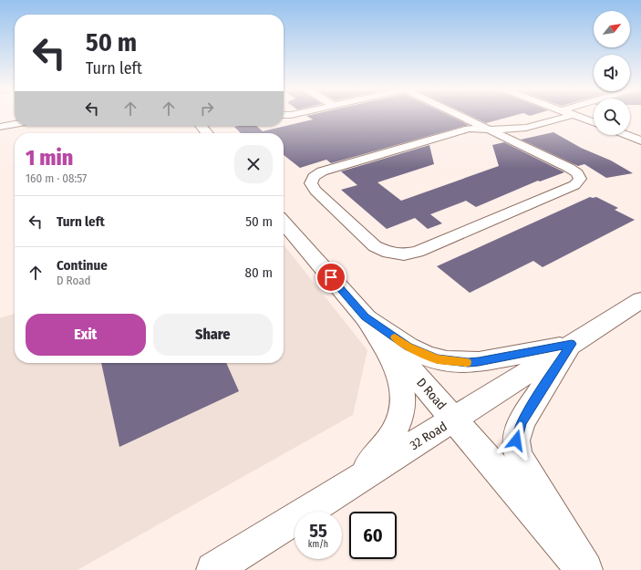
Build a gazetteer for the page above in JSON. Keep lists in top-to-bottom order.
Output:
{
  "streets": {
    "main road": ["D Road", "32 Road"]
  },
  "crossings": [
    ["D Road", "32 Road"]
  ],
  "north": "top right",
  "page": {
    "turn": ["50 m", "Turn left"],
    "heading": ["1 min", "160 m · 08:57"],
    "list": [
      {
        "name": "Turn left",
        "value": "50 m"
      },
      {
        "name": "Continue",
        "note": "D Road",
        "value": "80 m"
      }
    ],
    "buttons": ["Exit", "Share"],
    "speed": "55 km/h",
    "limit": "60"
  }
}
